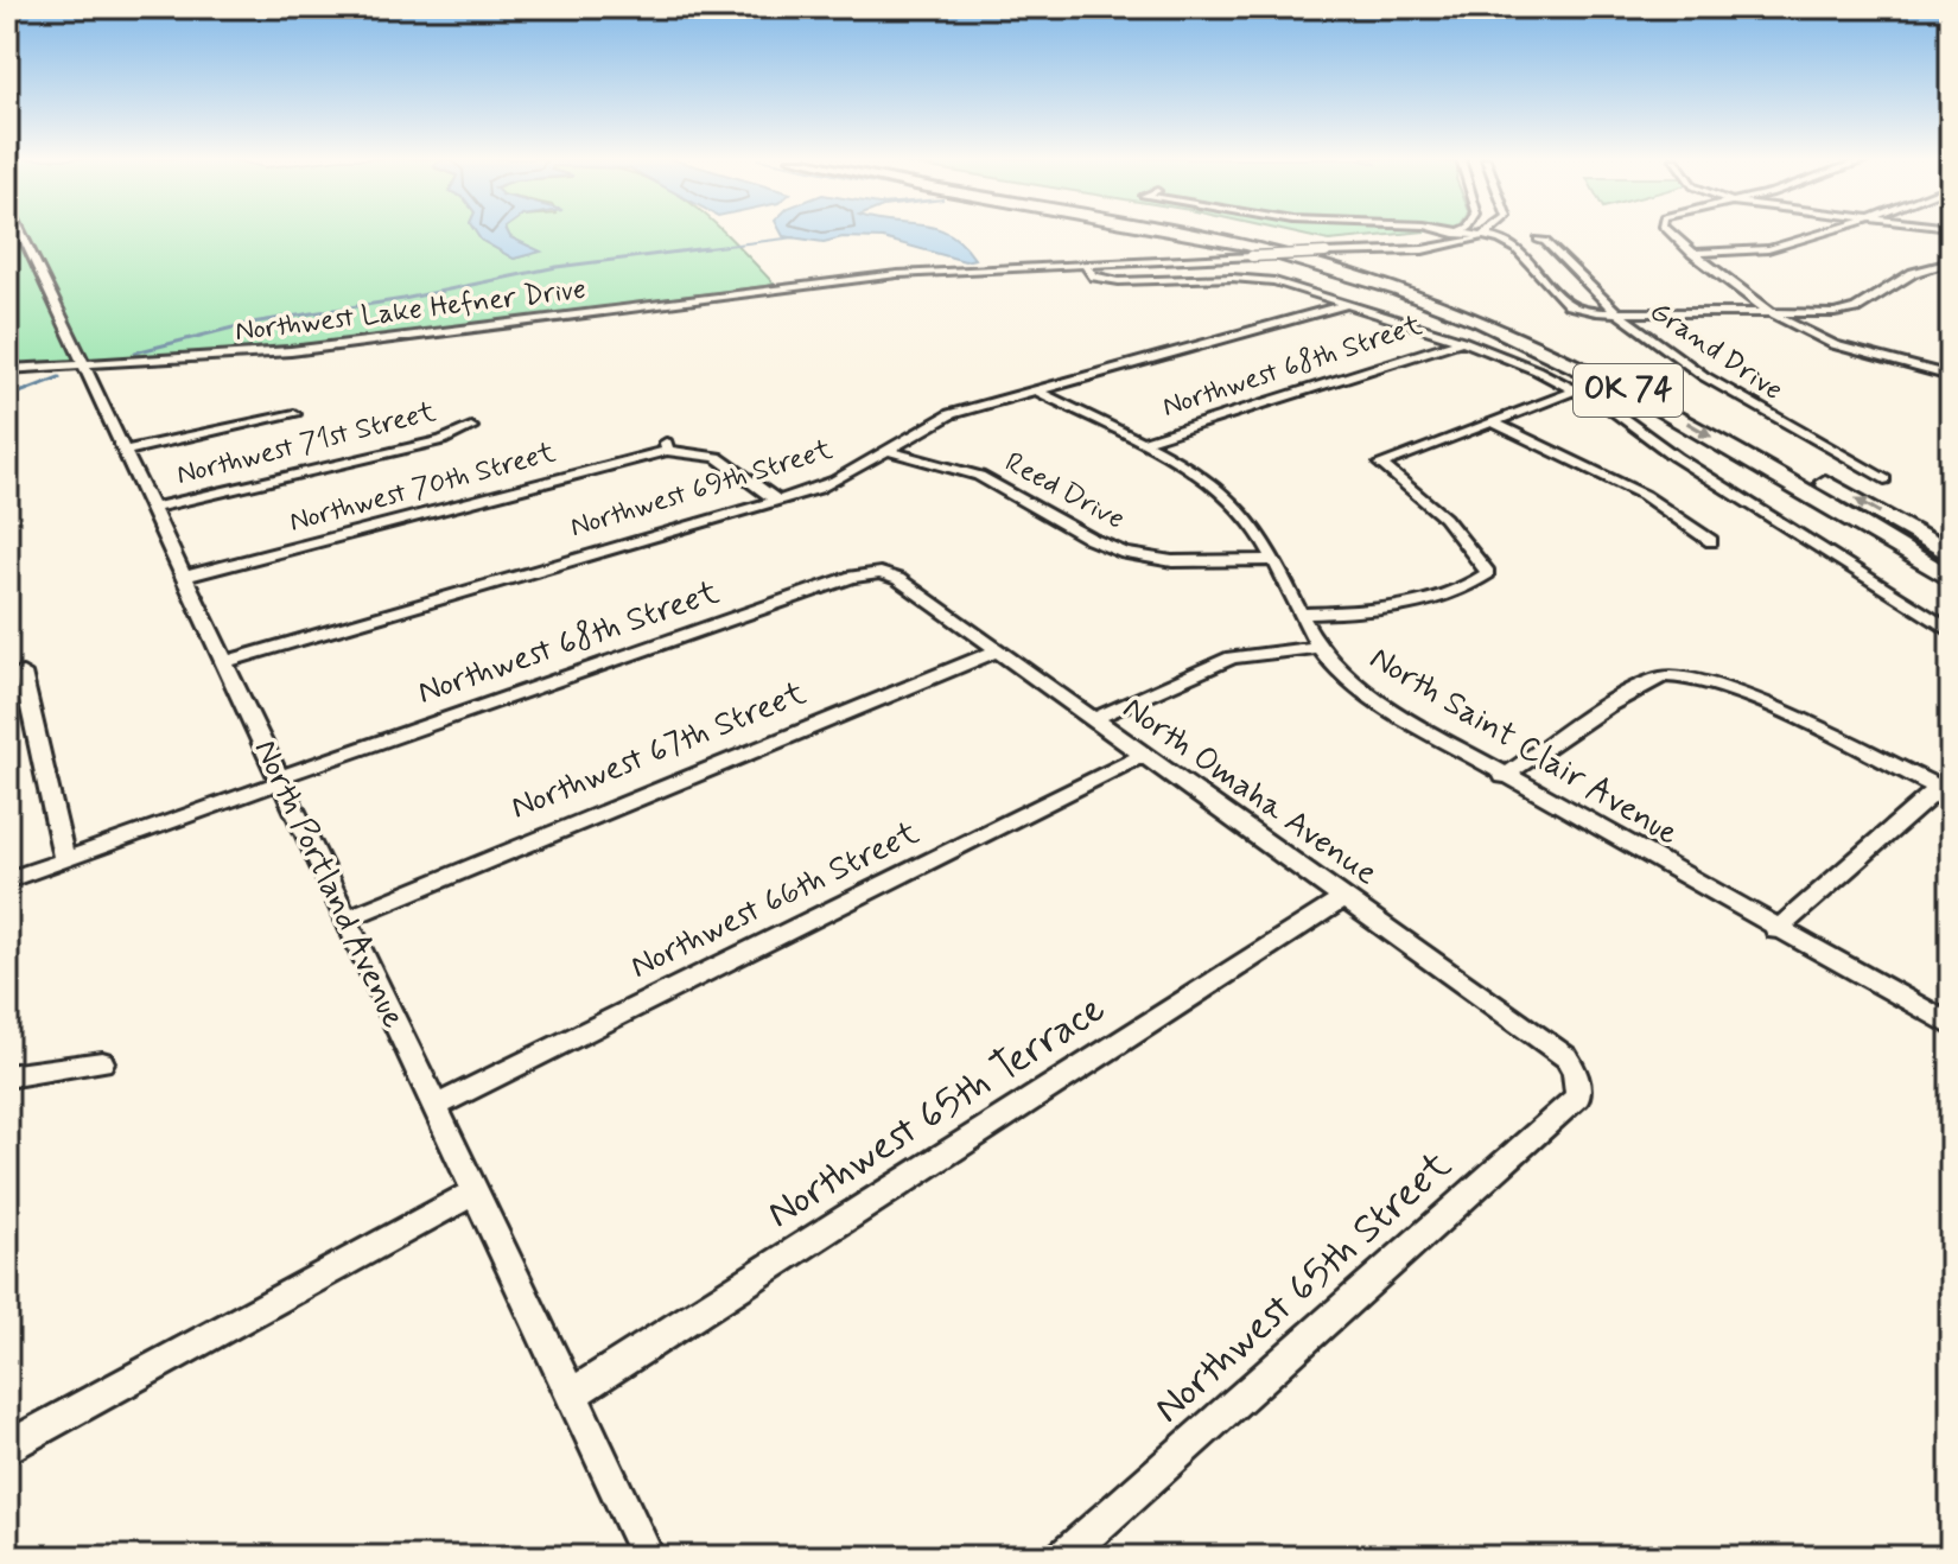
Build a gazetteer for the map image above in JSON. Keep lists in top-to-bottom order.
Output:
{
  "streets": {
    "highway": ["OK 74"],
    "street": [
      "Northwest Lake Hefner Drive",
      "Grand Drive",
      "Northwest 68th Street",
      "Northwest 71st Street",
      "Northwest 70th Street",
      "Northwest 69th Street",
      "Reed Drive",
      "North Saint Clair Avenue",
      "Northwest 67th Street",
      "North Omaha Avenue",
      "North Portland Avenue",
      "Northwest 66th Street",
      "Northwest 65th Terrace",
      "Northwest 65th Street"
    ]
  },
  "crossings": [
    ["Northwest Lake Hefner Drive", "North Portland Avenue"],
    ["Northwest 68th Street", "North Saint Clair Avenue"],
    ["Northwest 68th Street", "North Omaha Avenue"],
    ["Northwest 68th Street", "North Portland Avenue"],
    ["Northwest 71st Street", "North Portland Avenue"],
    ["Northwest 70th Street", "Northwest 69th Street"],
    ["Northwest 70th Street", "North Portland Avenue"],
    ["Northwest 69th Street", "Reed Drive"],
    ["Northwest 69th Street", "North Saint Clair Avenue"],
    ["Northwest 69th Street", "North Portland Avenue"],
    ["Reed Drive", "North Saint Clair Avenue"],
    ["Northwest 67th Street", "North Omaha Avenue"],
    ["Northwest 67th Street", "North Portland Avenue"],
    ["North Omaha Avenue", "Northwest 66th Street"],
    ["North Omaha Avenue", "Northwest 65th Terrace"],
    ["North Omaha Avenue", "Northwest 65th Street"],
    ["North Portland Avenue", "Northwest 66th Street"],
    ["North Portland Avenue", "Northwest 65th Terrace"]
  ]
}
